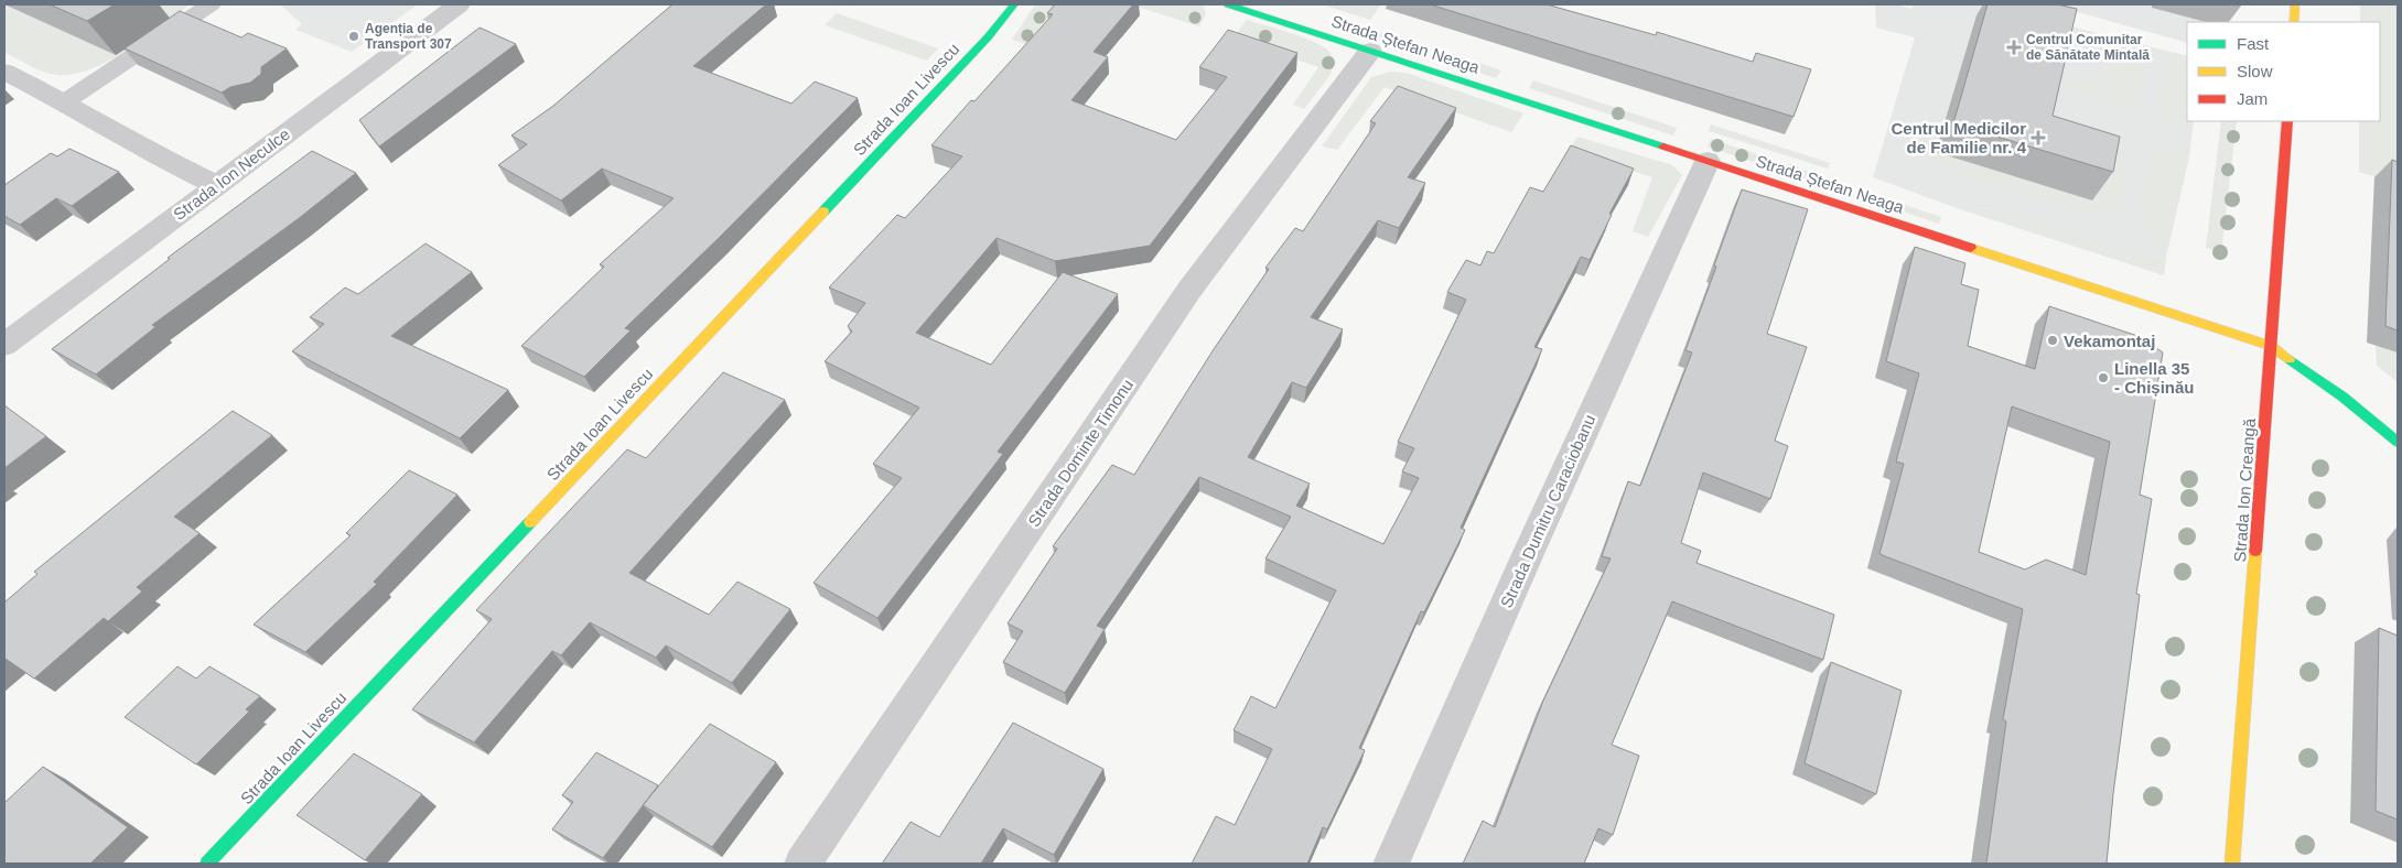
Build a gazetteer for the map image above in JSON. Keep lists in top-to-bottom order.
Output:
{
  "streets": {
    "street": [
      "Strada Ștefan Neaga",
      "Strada Ioan Livescu",
      "Strada Ion Neculce",
      "Strada Dominte Timonu",
      "Strada Ion Creangă",
      "Strada Dumitru Caraciobanu"
    ]
  },
  "crossings": [
    ["Strada Ștefan Neaga", "Strada Dominte Timonu"],
    ["Strada Ștefan Neaga", "Strada Ion Creangă"],
    ["Strada Ștefan Neaga", "Strada Dumitru Caraciobanu"]
  ],
  "places": {
    "other": ["Agenția de Transport 307", "Vekamontaj", "Linella 35 - Chișinău"],
    "health": ["Centrul Comunitar de Sănătate Mintală", "Centrul Medicilor de Familie nr. 4"]
  },
  "legend": ["Fast", "Slow", "Jam"]
}
